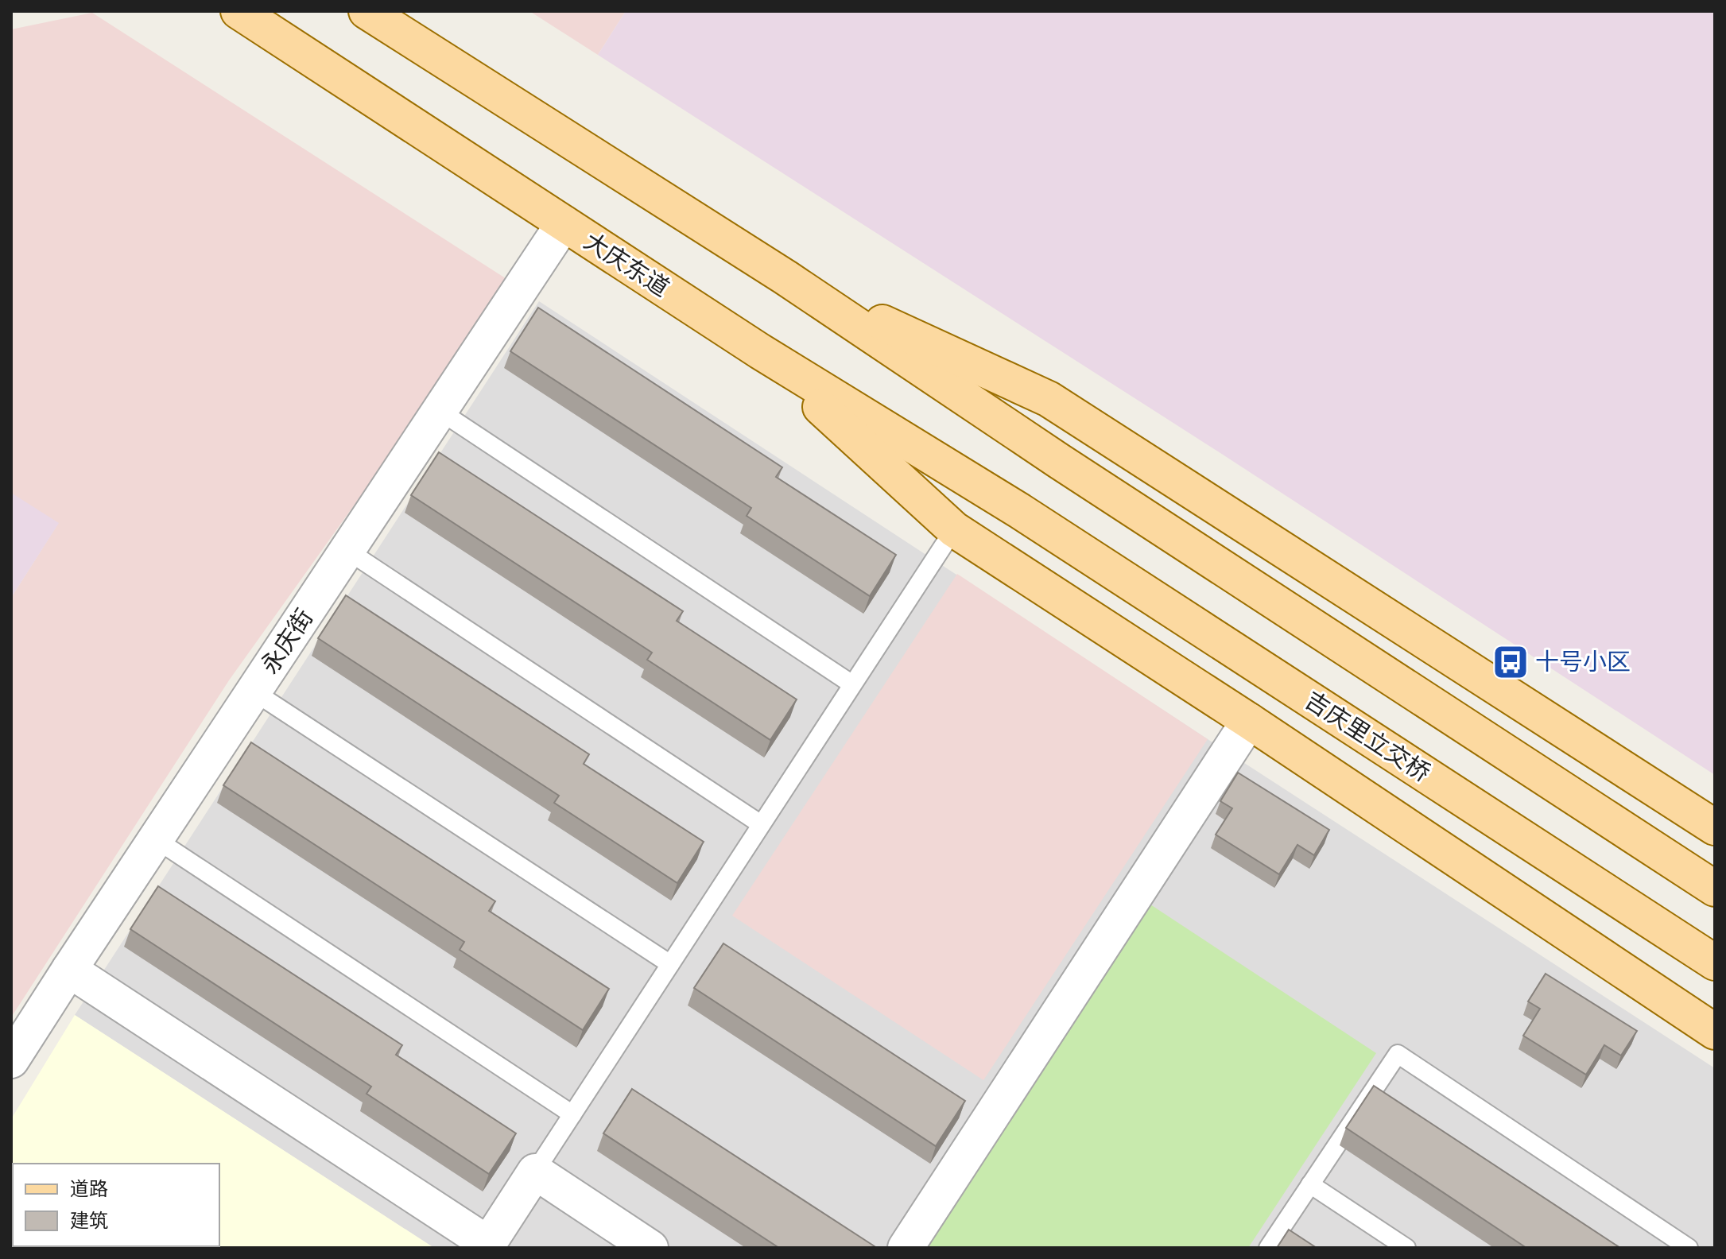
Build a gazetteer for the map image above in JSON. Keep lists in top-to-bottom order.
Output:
{
  "streets": {
    "main road": ["大庆东道", "吉庆里立交桥"],
    "street": ["永庆街"]
  },
  "crossings": [
    ["大庆东道", "永庆街"],
    ["大庆东道", "吉庆里立交桥"]
  ],
  "places": {
    "bus stop": ["十号小区"]
  },
  "legend": ["道路", "建筑"]
}
